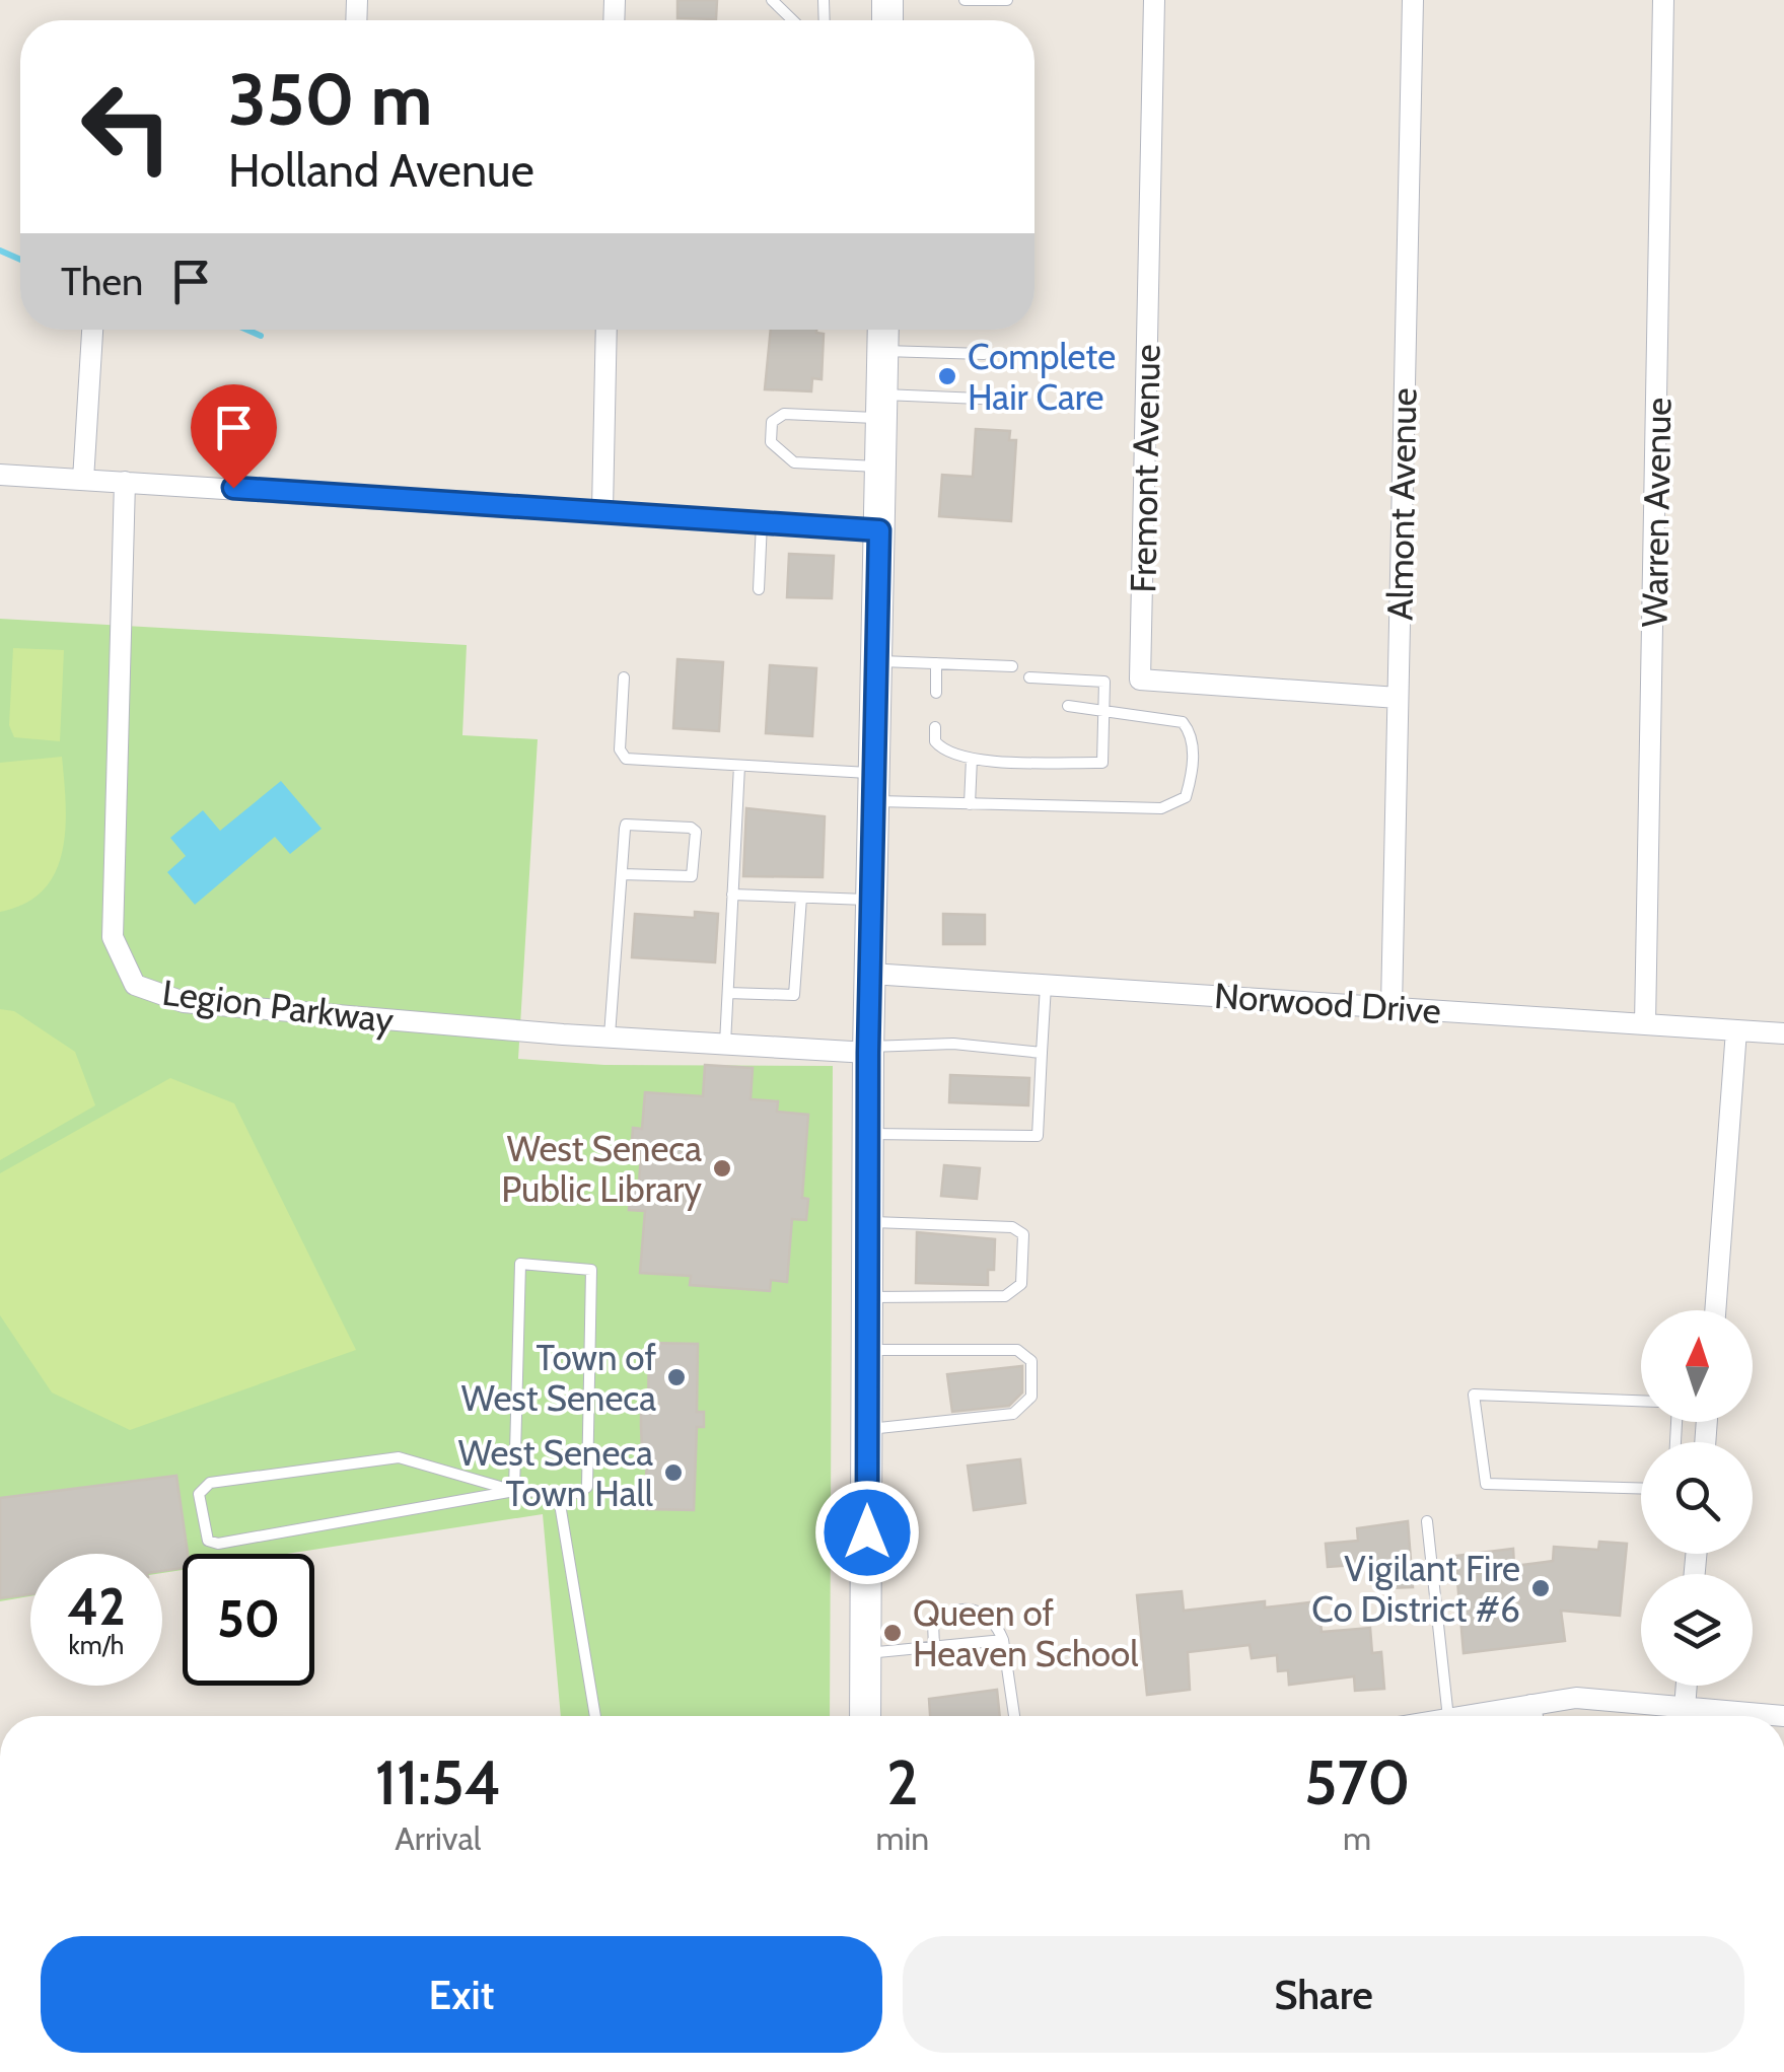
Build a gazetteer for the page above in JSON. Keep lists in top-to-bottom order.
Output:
{
  "streets": {
    "street": [
      "Fremont Avenue",
      "Almont Avenue",
      "Warren Avenue",
      "Norwood Drive",
      "Legion Parkway"
    ]
  },
  "crossings": [
    ["Fremont Avenue", "Almont Avenue"],
    ["Almont Avenue", "Norwood Drive"],
    ["Warren Avenue", "Norwood Drive"]
  ],
  "places": [
    "Complete Hair Care",
    "West Seneca Public Library",
    "Town of West Seneca",
    "West Seneca Town Hall",
    "Vigilant Fire Co District #6",
    "Queen of Heaven School"
  ],
  "north": "top",
  "page": {
    "turn": ["350 m", "Holland Avenue"],
    "then": "Then",
    "speed": "42 km/h",
    "limit": "50",
    "eta": [
      "11:54",
      "Arrival",
      "2",
      "min",
      "570",
      "m"
    ],
    "buttons": ["Exit", "Share"]
  }
}
